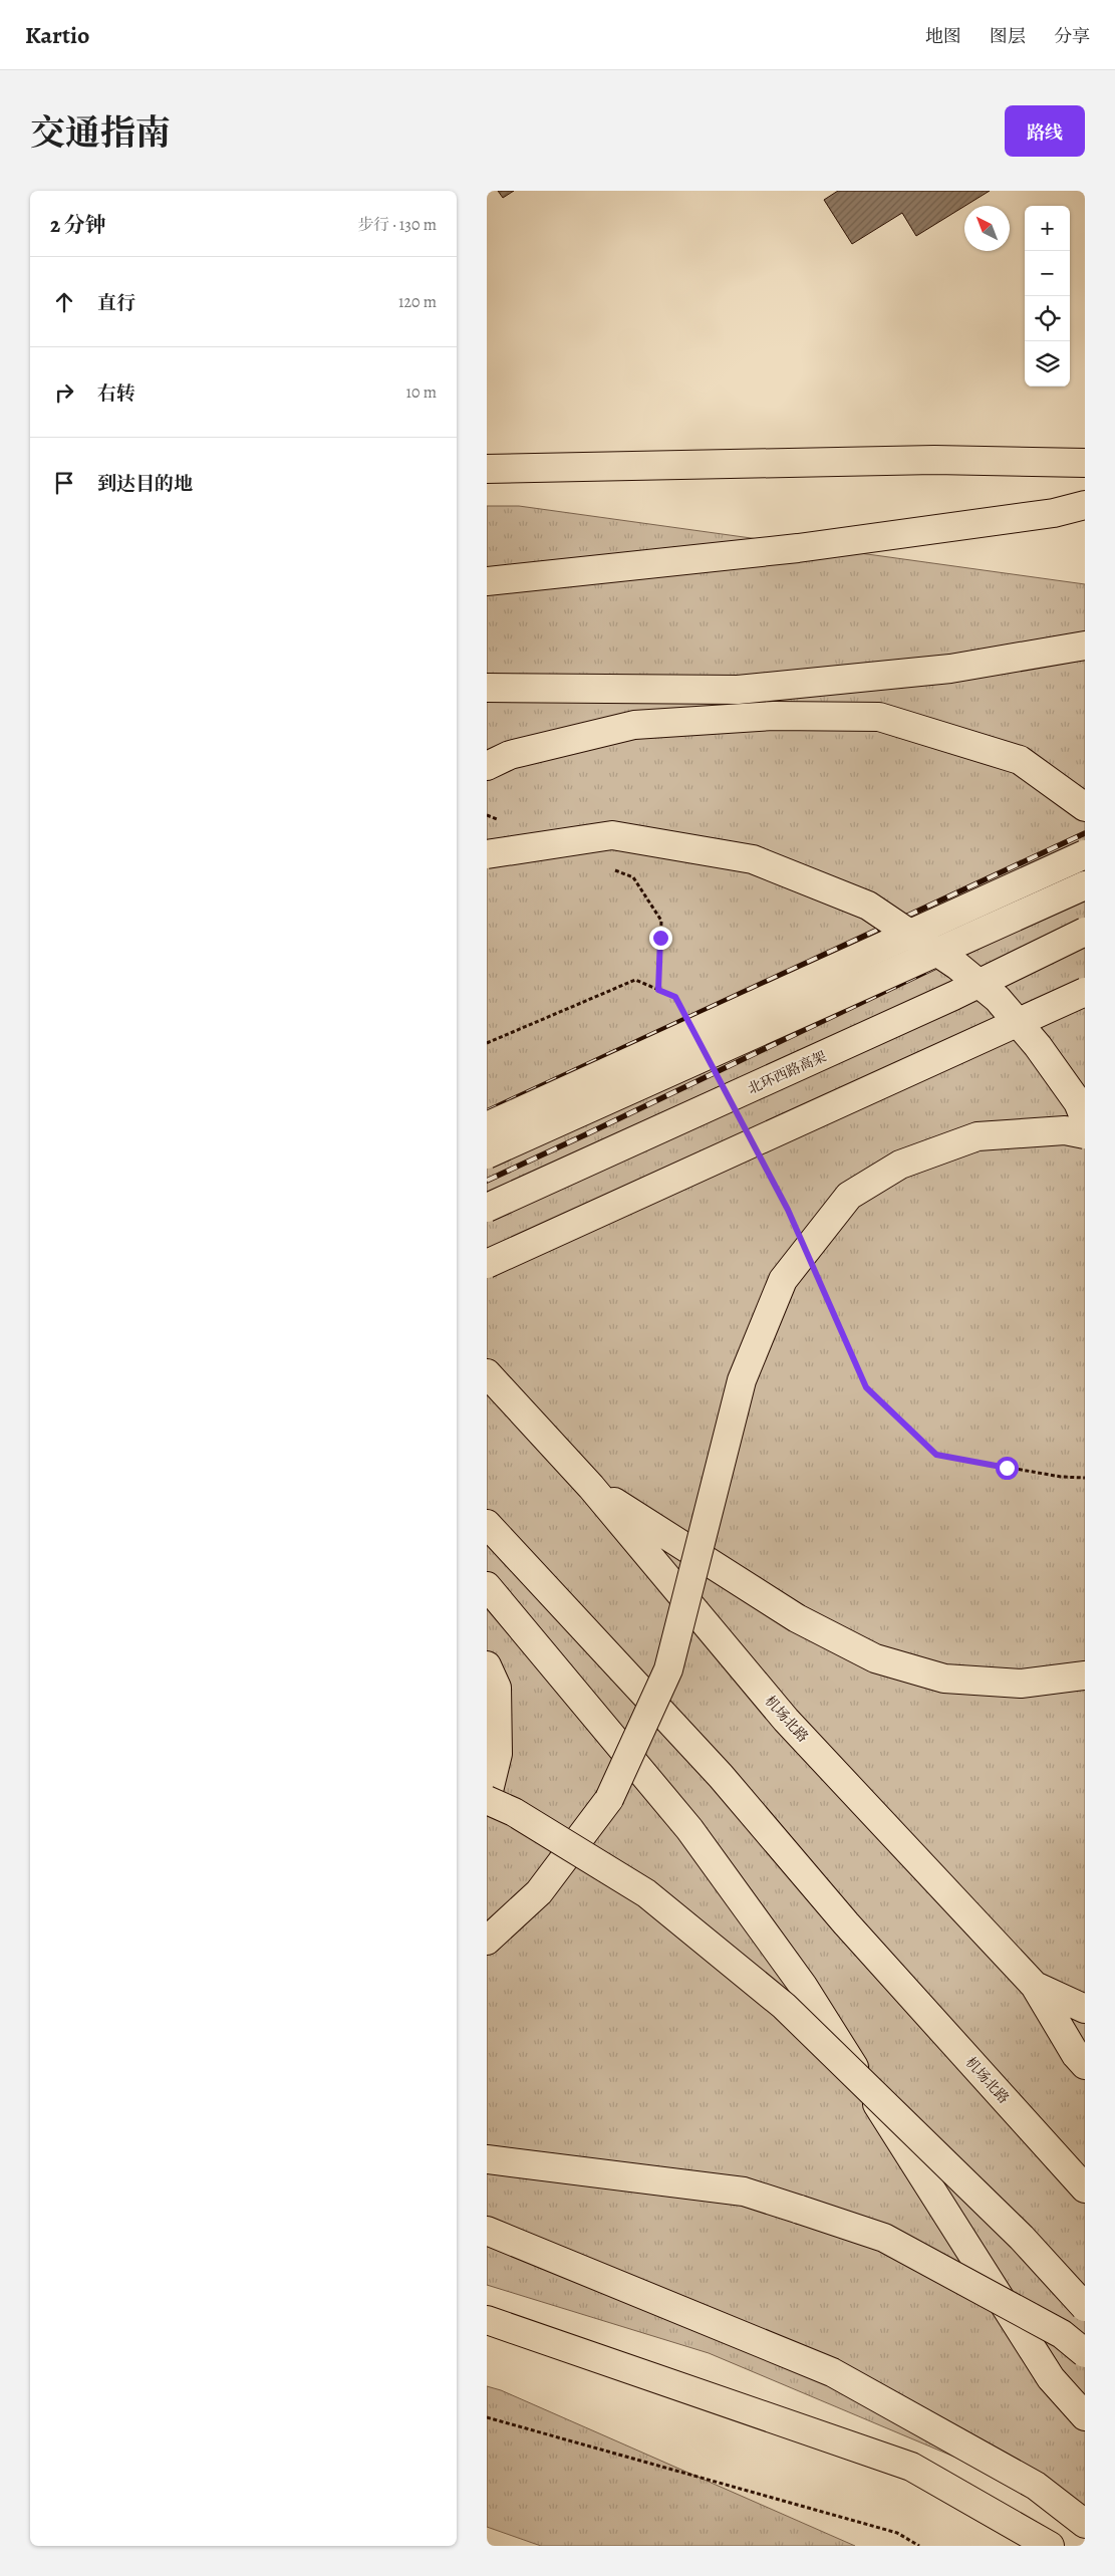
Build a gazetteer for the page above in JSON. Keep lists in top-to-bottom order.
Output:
{
  "streets": {
    "main road": ["北环西路高架", "机场北路"]
  },
  "north": "top left",
  "page": {
    "header": "Kartio",
    "nav": ["地图", "图层", "分享"],
    "title": "交通指南",
    "buttons": "路线",
    "heading": ["2 分钟", "步行 · 130 m"],
    "map_buttons": ["+", "−"],
    "list": [
      ["直行", "120 m"],
      ["右转", "10 m"],
      "到达目的地"
    ]
  }
}
